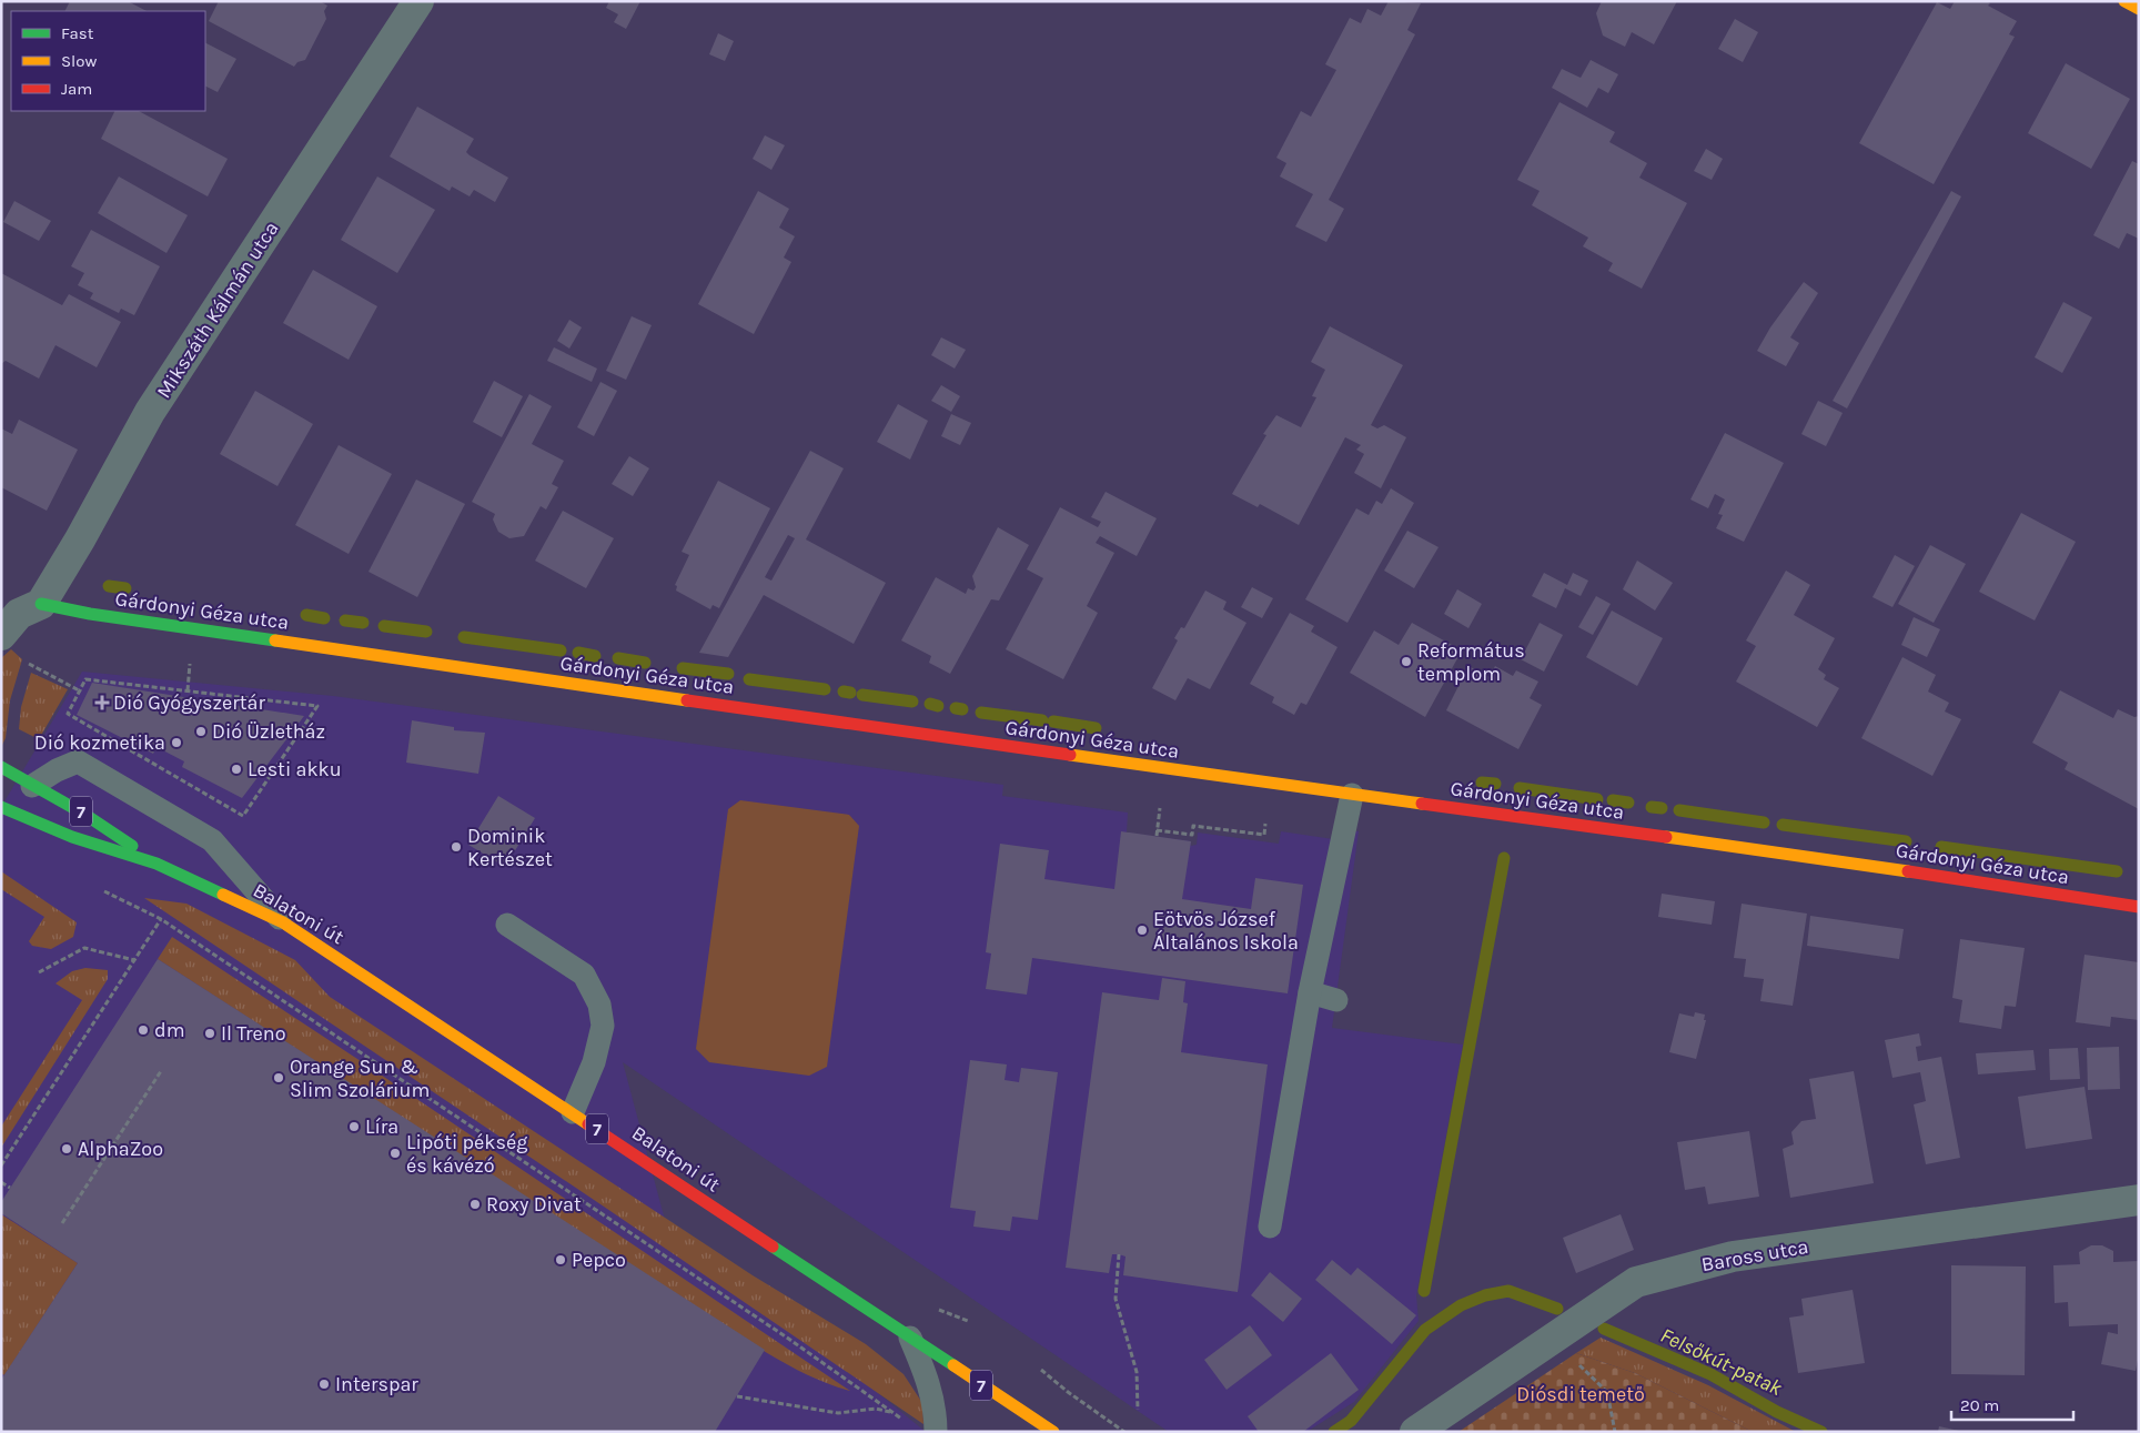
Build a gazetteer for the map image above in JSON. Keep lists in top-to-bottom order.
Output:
{
  "streets": {
    "street": [
      "Mikszáth Kálmán utca",
      "Gárdonyi Géza utca",
      "7",
      "Balatoni út",
      "Baross utca"
    ]
  },
  "crossings": [
    ["Mikszáth Kálmán utca", "Gárdonyi Géza utca"]
  ],
  "water": ["Felsőkút-patak"],
  "parks": ["Diósdi temető"],
  "places": {
    "other": [
      "Református templom",
      "Dió Üzletház",
      "Dió kozmetika",
      "Lesti akku",
      "Dominik Kertészet",
      "Eötvös József Általános Iskola",
      "dm",
      "Il Treno",
      "Orange Sun & Slim Szolárium",
      "Líra",
      "AlphaZoo",
      "Lipóti pékség és kávézó",
      "Roxy Divat",
      "Pepco",
      "Interspar"
    ],
    "health": ["Dió Gyógyszertár"]
  },
  "legend": ["Fast", "Slow", "Jam"],
  "scale_bar": "20 m"
}
